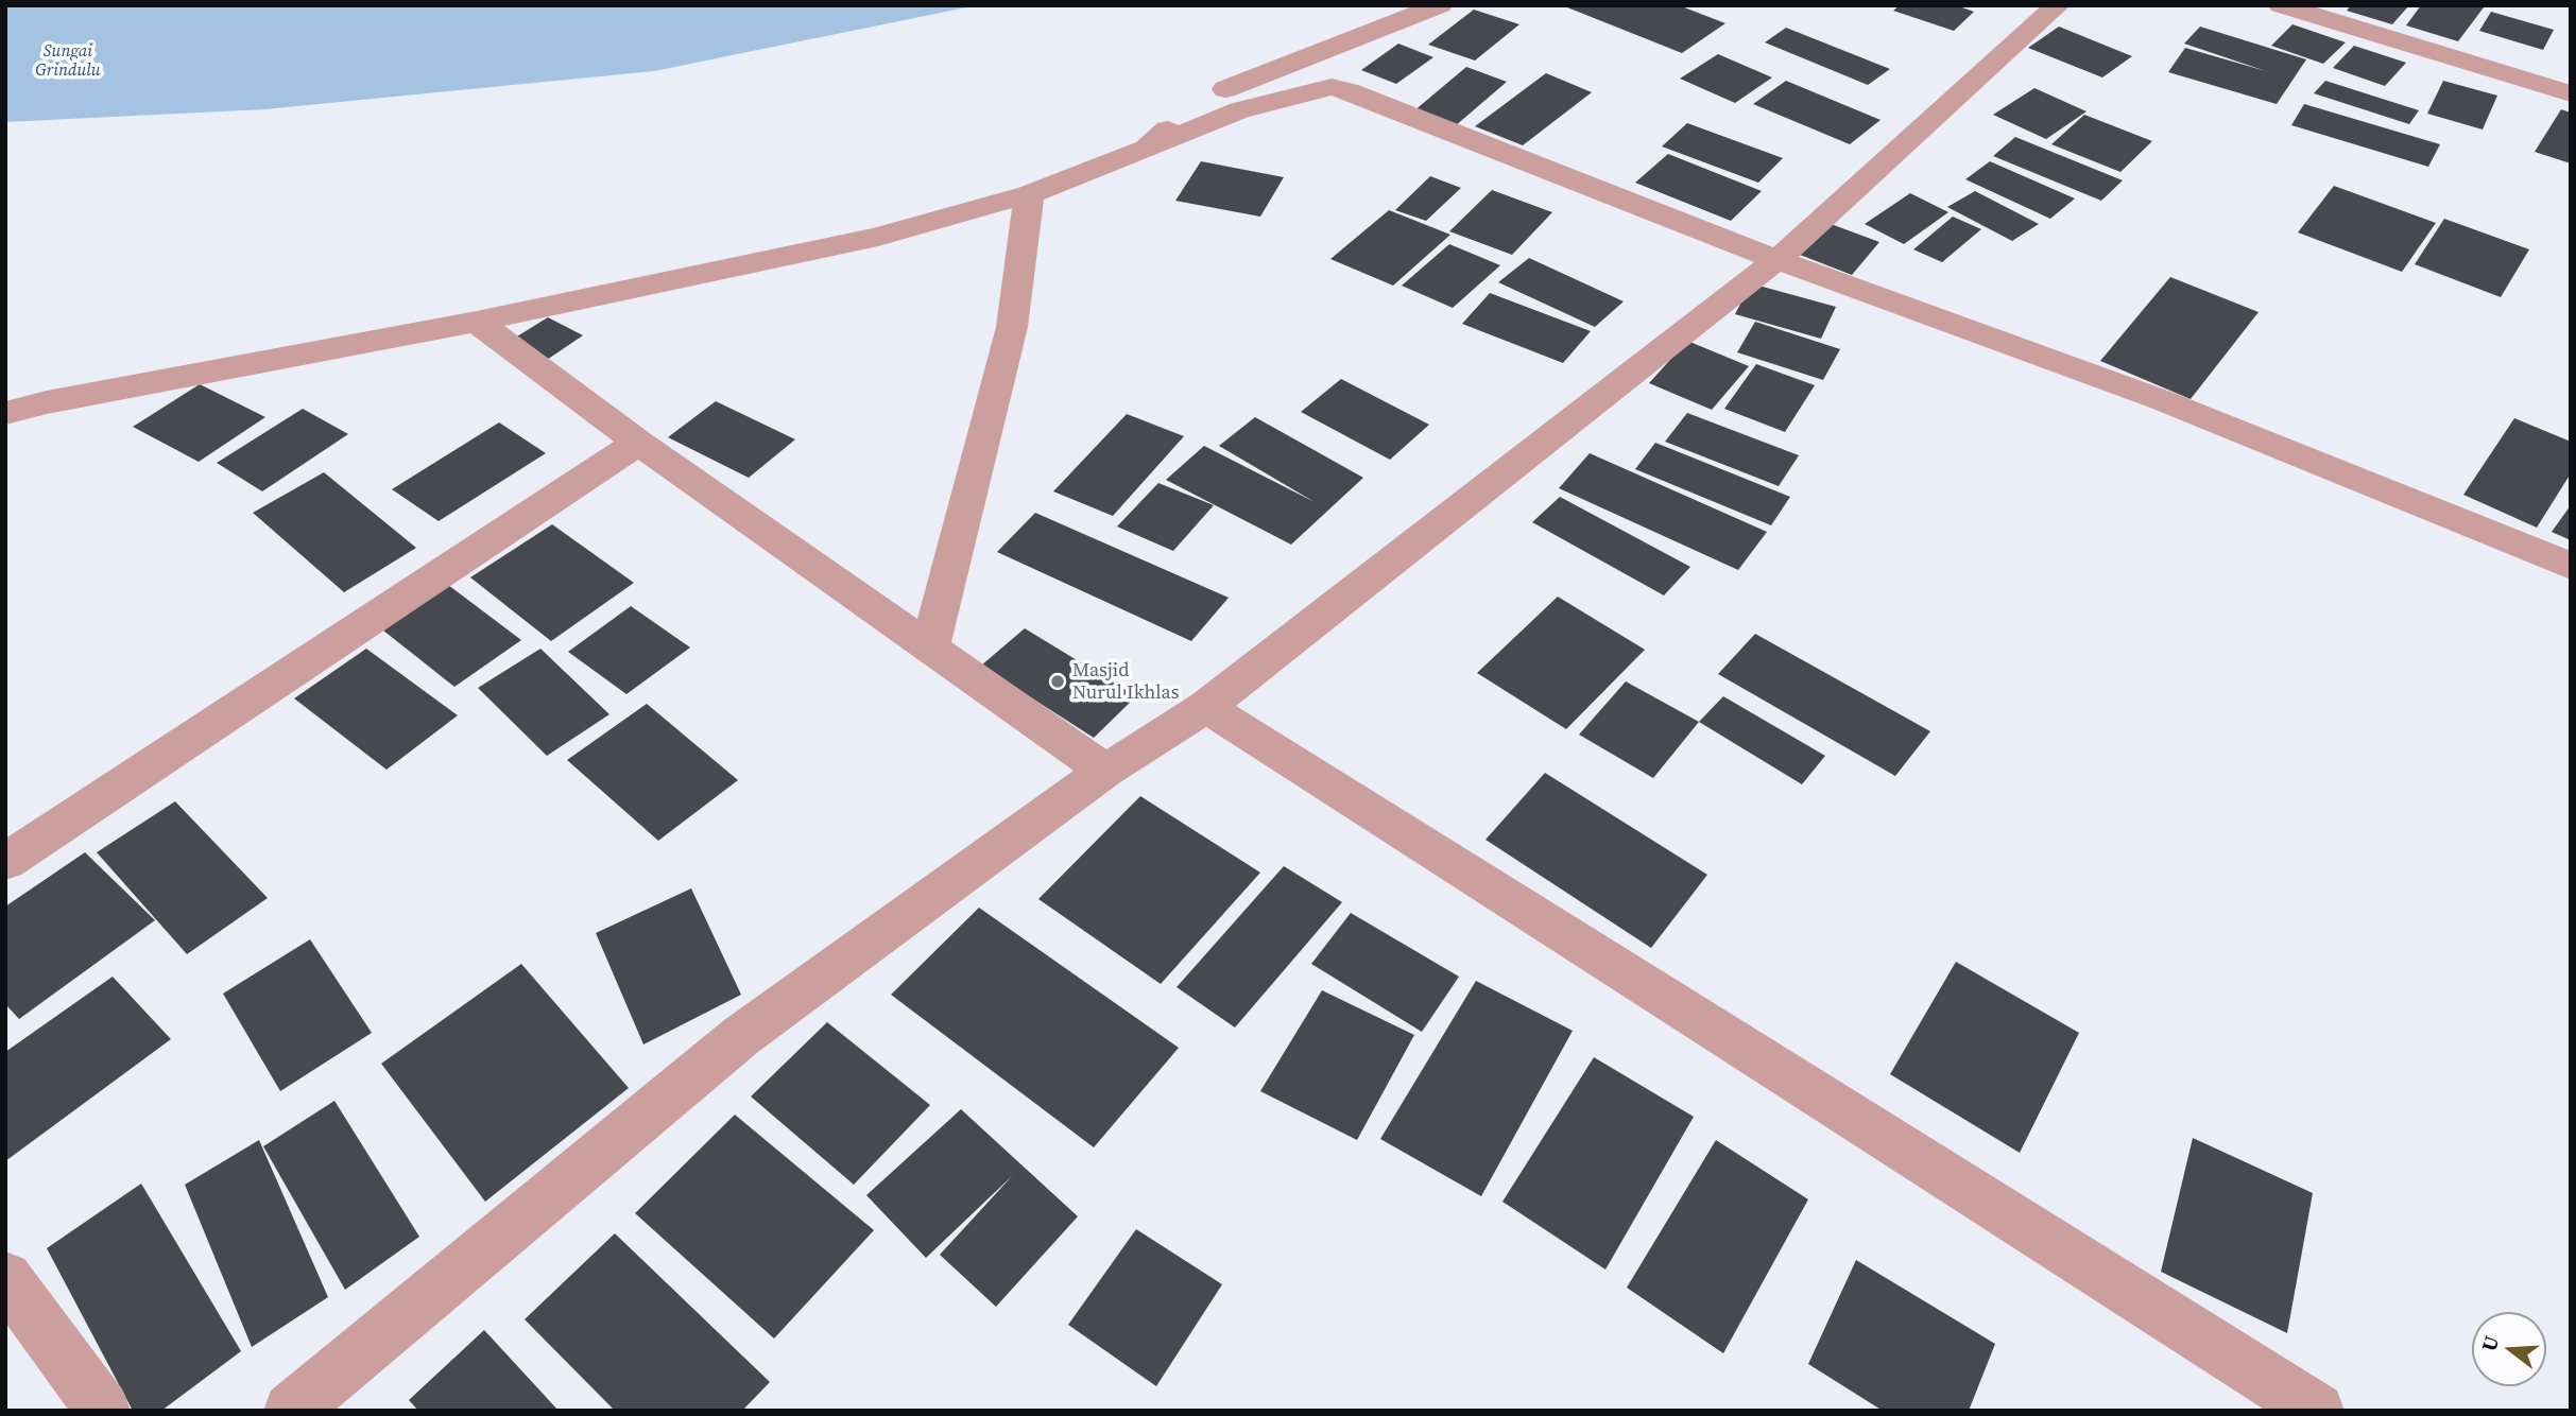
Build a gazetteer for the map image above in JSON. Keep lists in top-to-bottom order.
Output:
{
  "water": ["Sungai Grindulu"],
  "places": ["Masjid Nurul Ikhlas"],
  "north": "left"
}
